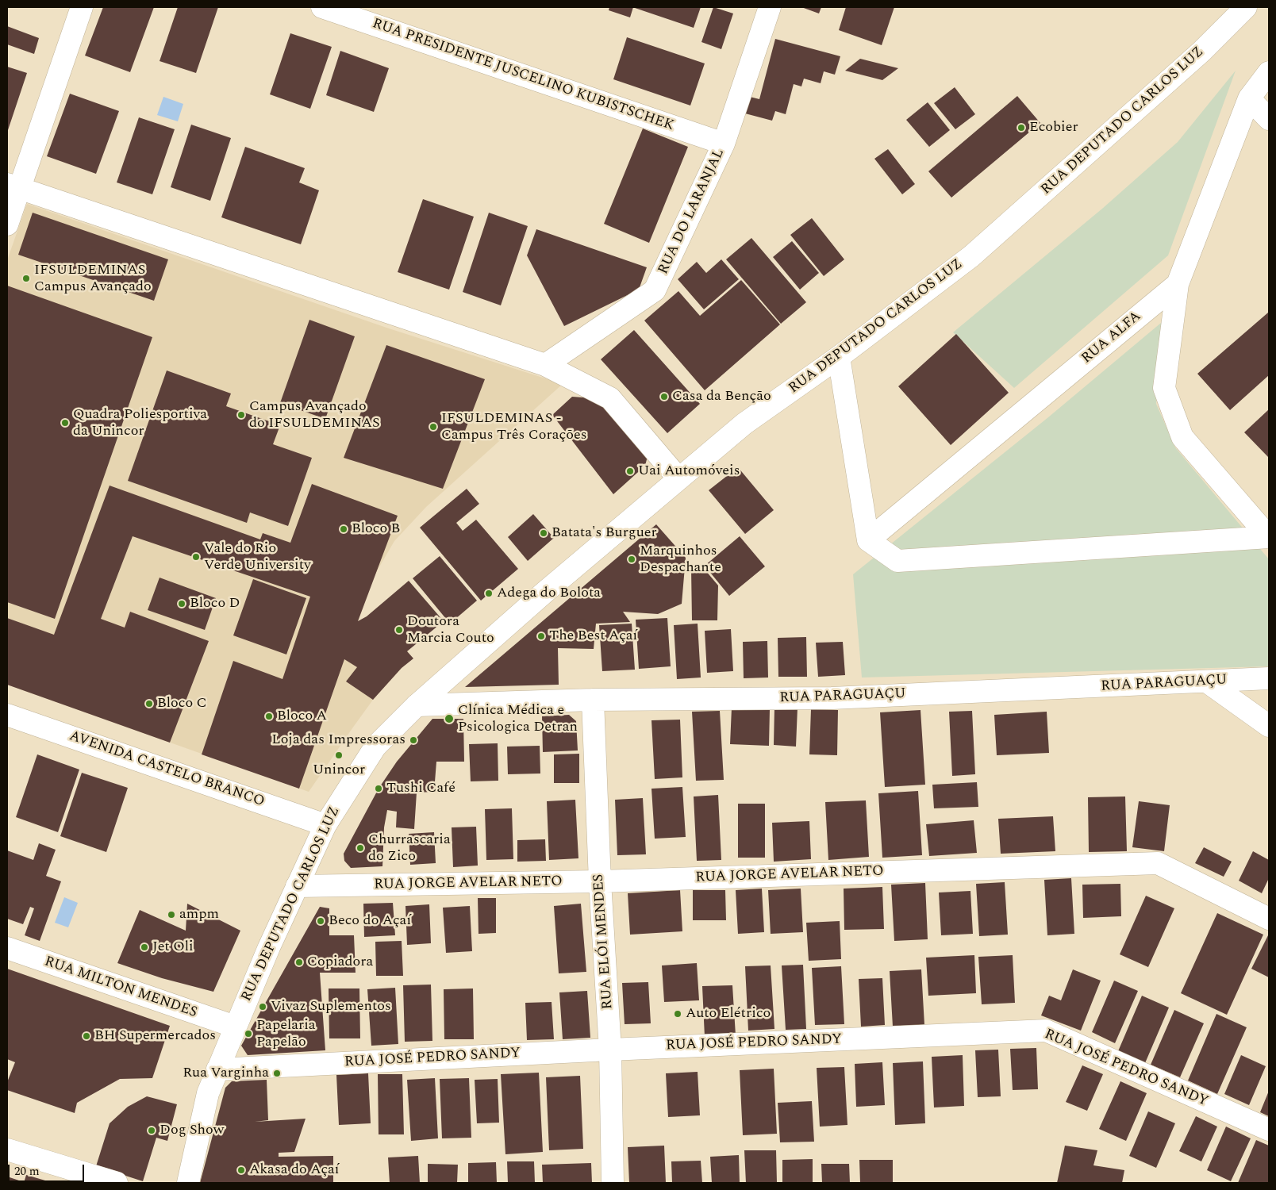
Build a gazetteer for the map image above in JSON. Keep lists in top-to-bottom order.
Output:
{
  "streets": {
    "street": [
      "RUA PRESIDENTE JUSCELINO KUBISTSCHEK",
      "RUA DEPUTADO CARLOS LUZ",
      "RUA DO LARANJAL",
      "RUA ALFA",
      "RUA PARAGUAÇU",
      "AVENIDA CASTELO BRANCO",
      "RUA JORGE AVELAR NETO",
      "RUA ELÓI MENDES",
      "RUA MILTON MENDES",
      "RUA JOSÉ PEDRO SANDY"
    ]
  },
  "crossings": [
    ["RUA PRESIDENTE JUSCELINO KUBISTSCHEK", "RUA DO LARANJAL"],
    ["RUA DEPUTADO CARLOS LUZ", "RUA PARAGUAÇU"],
    ["RUA DEPUTADO CARLOS LUZ", "AVENIDA CASTELO BRANCO"],
    ["RUA DEPUTADO CARLOS LUZ", "RUA JORGE AVELAR NETO"],
    ["RUA DEPUTADO CARLOS LUZ", "RUA MILTON MENDES"],
    ["RUA DEPUTADO CARLOS LUZ", "RUA JOSÉ PEDRO SANDY"],
    ["RUA PARAGUAÇU", "RUA ELÓI MENDES"],
    ["RUA JORGE AVELAR NETO", "RUA ELÓI MENDES"],
    ["RUA ELÓI MENDES", "RUA JOSÉ PEDRO SANDY"]
  ],
  "places": [
    "Ecobier",
    "IFSULDEMINAS Campus Avançado",
    "Casa da Benção",
    "Campus Avançado do IFSULDEMINAS",
    "Quadra Poliesportiva da Unincor",
    "IFSULDEMINAS - Campus Três Corações",
    "Uai Automóveis",
    "Bloco B",
    "Batata's Burguer",
    "Vale do Rio Verde University",
    "Marquinhos Despachante",
    "Adega do Bolota",
    "Bloco D",
    "Doutora Marcia Couto",
    "The Best Açaí",
    "Bloco C",
    "Bloco A",
    "Clínica Médica e Psicologica Detran",
    "Loja das Impressoras",
    "Unincor",
    "Tushi Café",
    "Churrascaria do Zico",
    "ampm",
    "Beco do Açaí",
    "Jet Oli",
    "Copiadora",
    "Vivaz Suplementos",
    "Auto Elétrico",
    "Papelaria Papelão",
    "BH Supermercados",
    "Rua Varginha",
    "Dog Show",
    "Akasa do Açaí"
  ],
  "scale_bar": "20 m"
}
